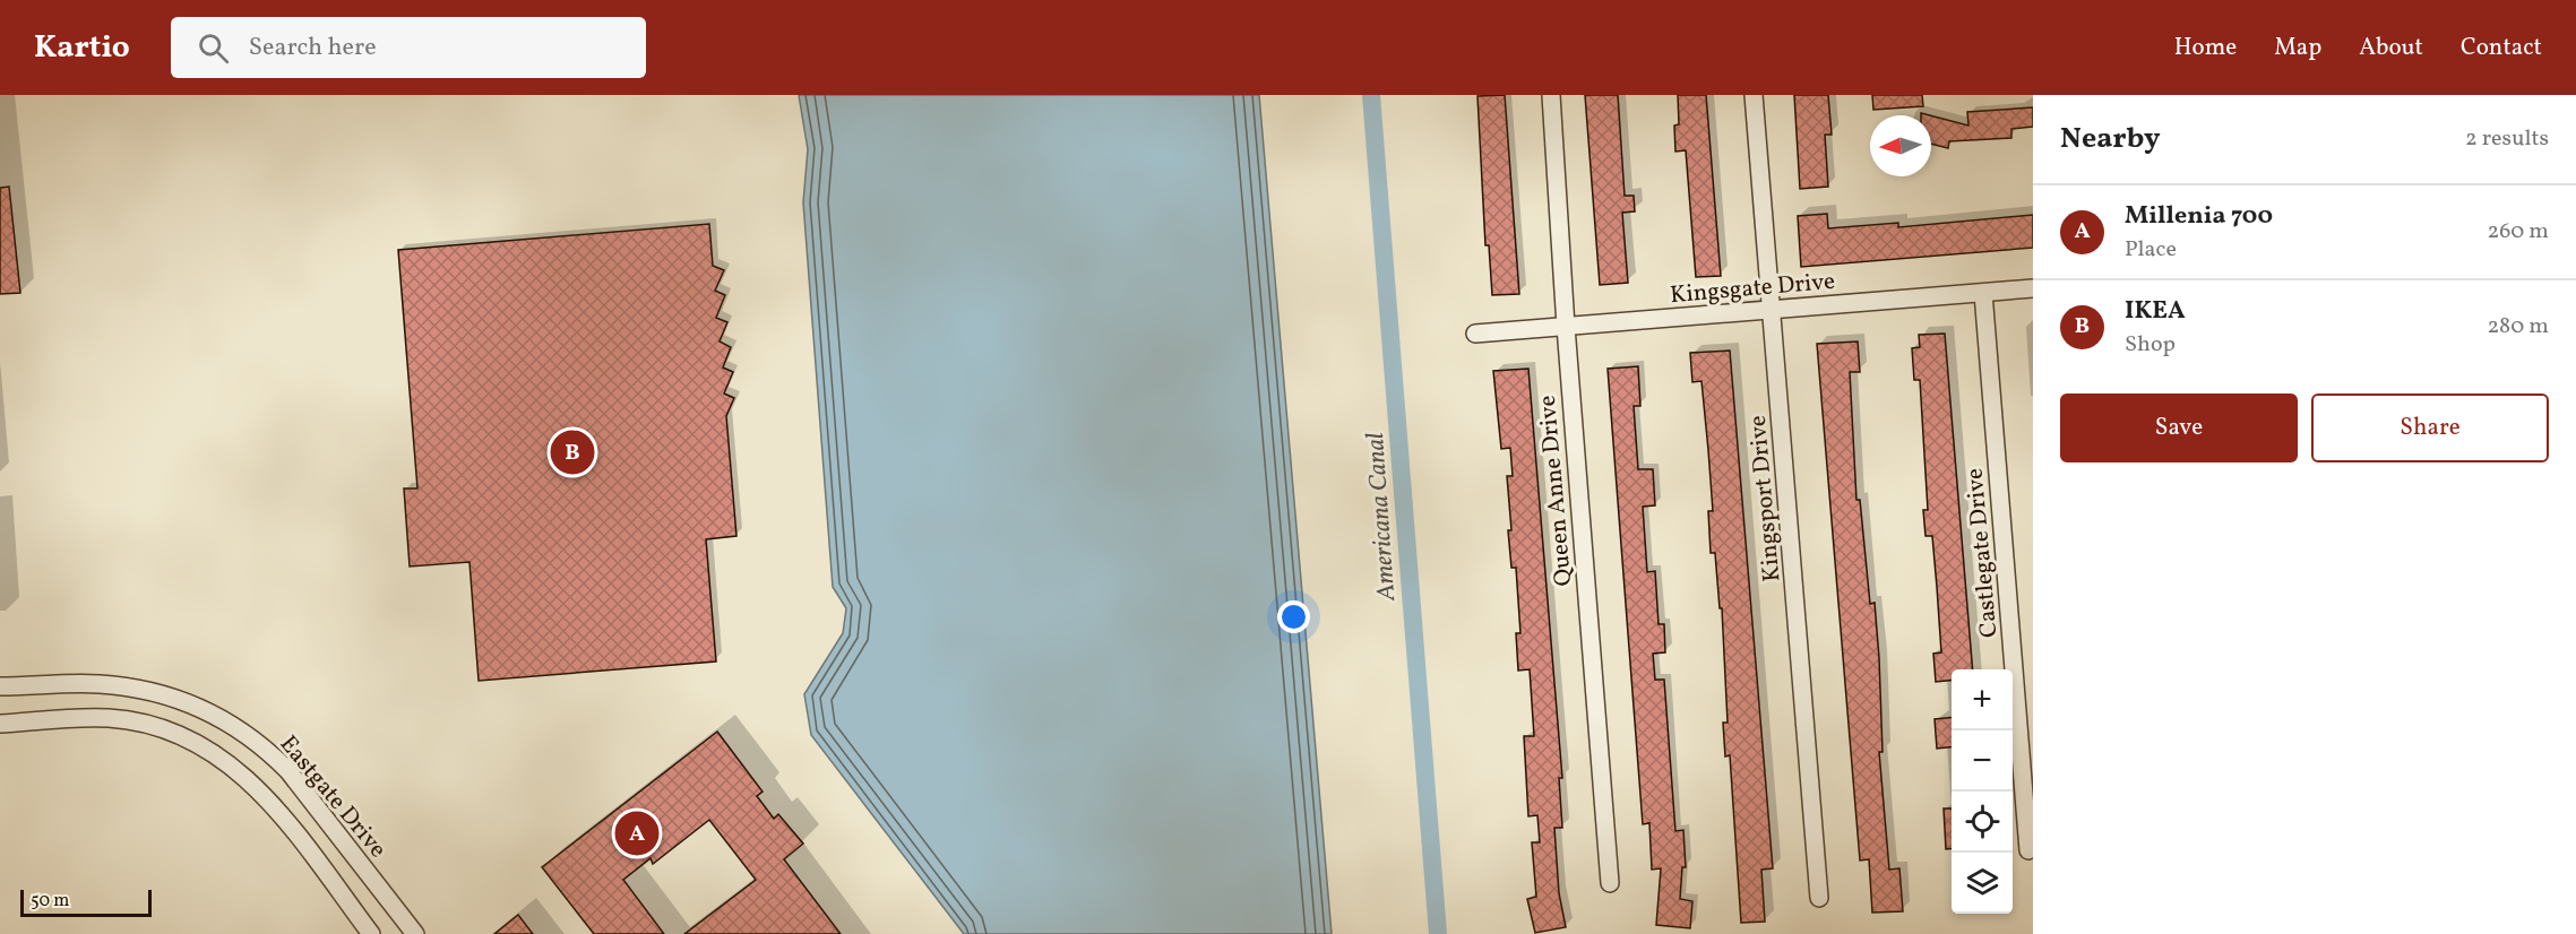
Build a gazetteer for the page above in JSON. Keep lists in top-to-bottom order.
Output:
{
  "streets": {
    "street": [
      "Kingsgate Drive",
      "Queen Anne Drive",
      "Kingsport Drive",
      "Castlegate Drive",
      "Eastgate Drive"
    ]
  },
  "crossings": [
    ["Kingsgate Drive", "Queen Anne Drive"],
    ["Kingsgate Drive", "Kingsport Drive"],
    ["Kingsgate Drive", "Castlegate Drive"]
  ],
  "water": ["Americana Canal"],
  "scale_bar": "50 m",
  "north": "left",
  "page": {
    "header": "Kartio",
    "search": "Search here",
    "nav": [
      "Home",
      "Map",
      "About",
      "Contact"
    ],
    "heading": ["Nearby", "2 results"],
    "list": [
      {
        "mark": "A",
        "name": "Millenia 700",
        "note": "Place",
        "value": "260 m"
      },
      {
        "mark": "B",
        "name": "IKEA",
        "note": "Shop",
        "value": "280 m"
      }
    ],
    "buttons": ["Save", "Share"],
    "pins": ["B", "A"],
    "map_buttons": ["+", "−"],
    "scale": "50 m"
  }
}
